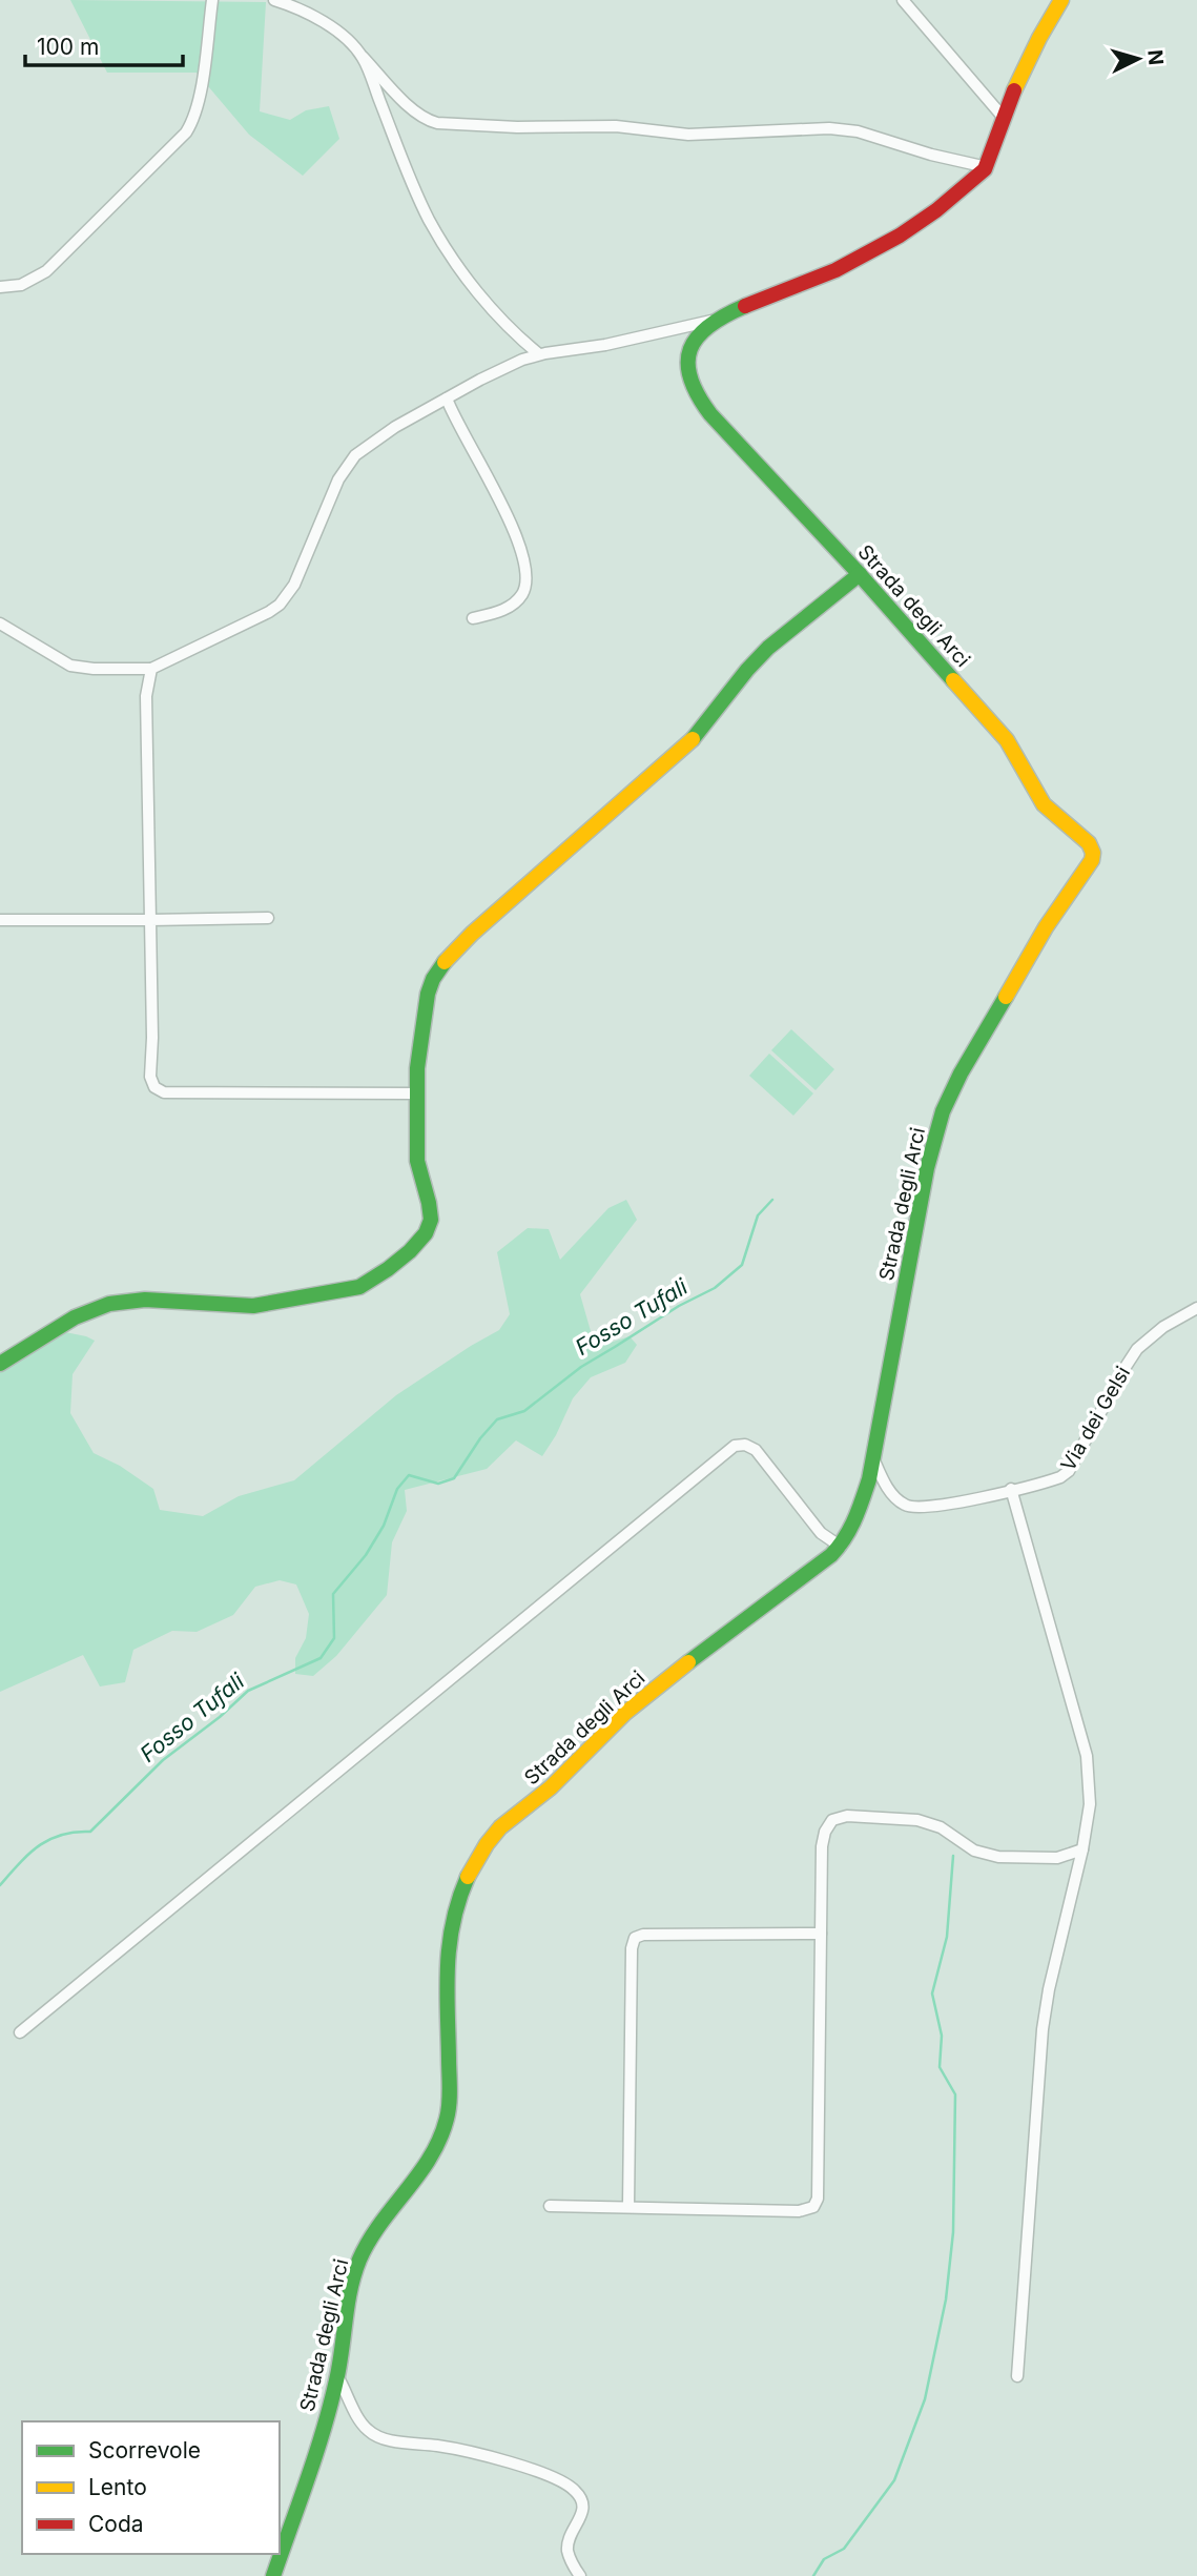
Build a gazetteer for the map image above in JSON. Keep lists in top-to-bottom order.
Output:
{
  "streets": {
    "street": ["Strada degli Arci", "Via dei Gelsi"]
  },
  "crossings": [
    ["Strada degli Arci", "Via dei Gelsi"]
  ],
  "water": ["Fosso Tufali"],
  "legend": ["Scorrevole", "Lento", "Coda"],
  "scale_bar": "100 m",
  "north": "right"
}
